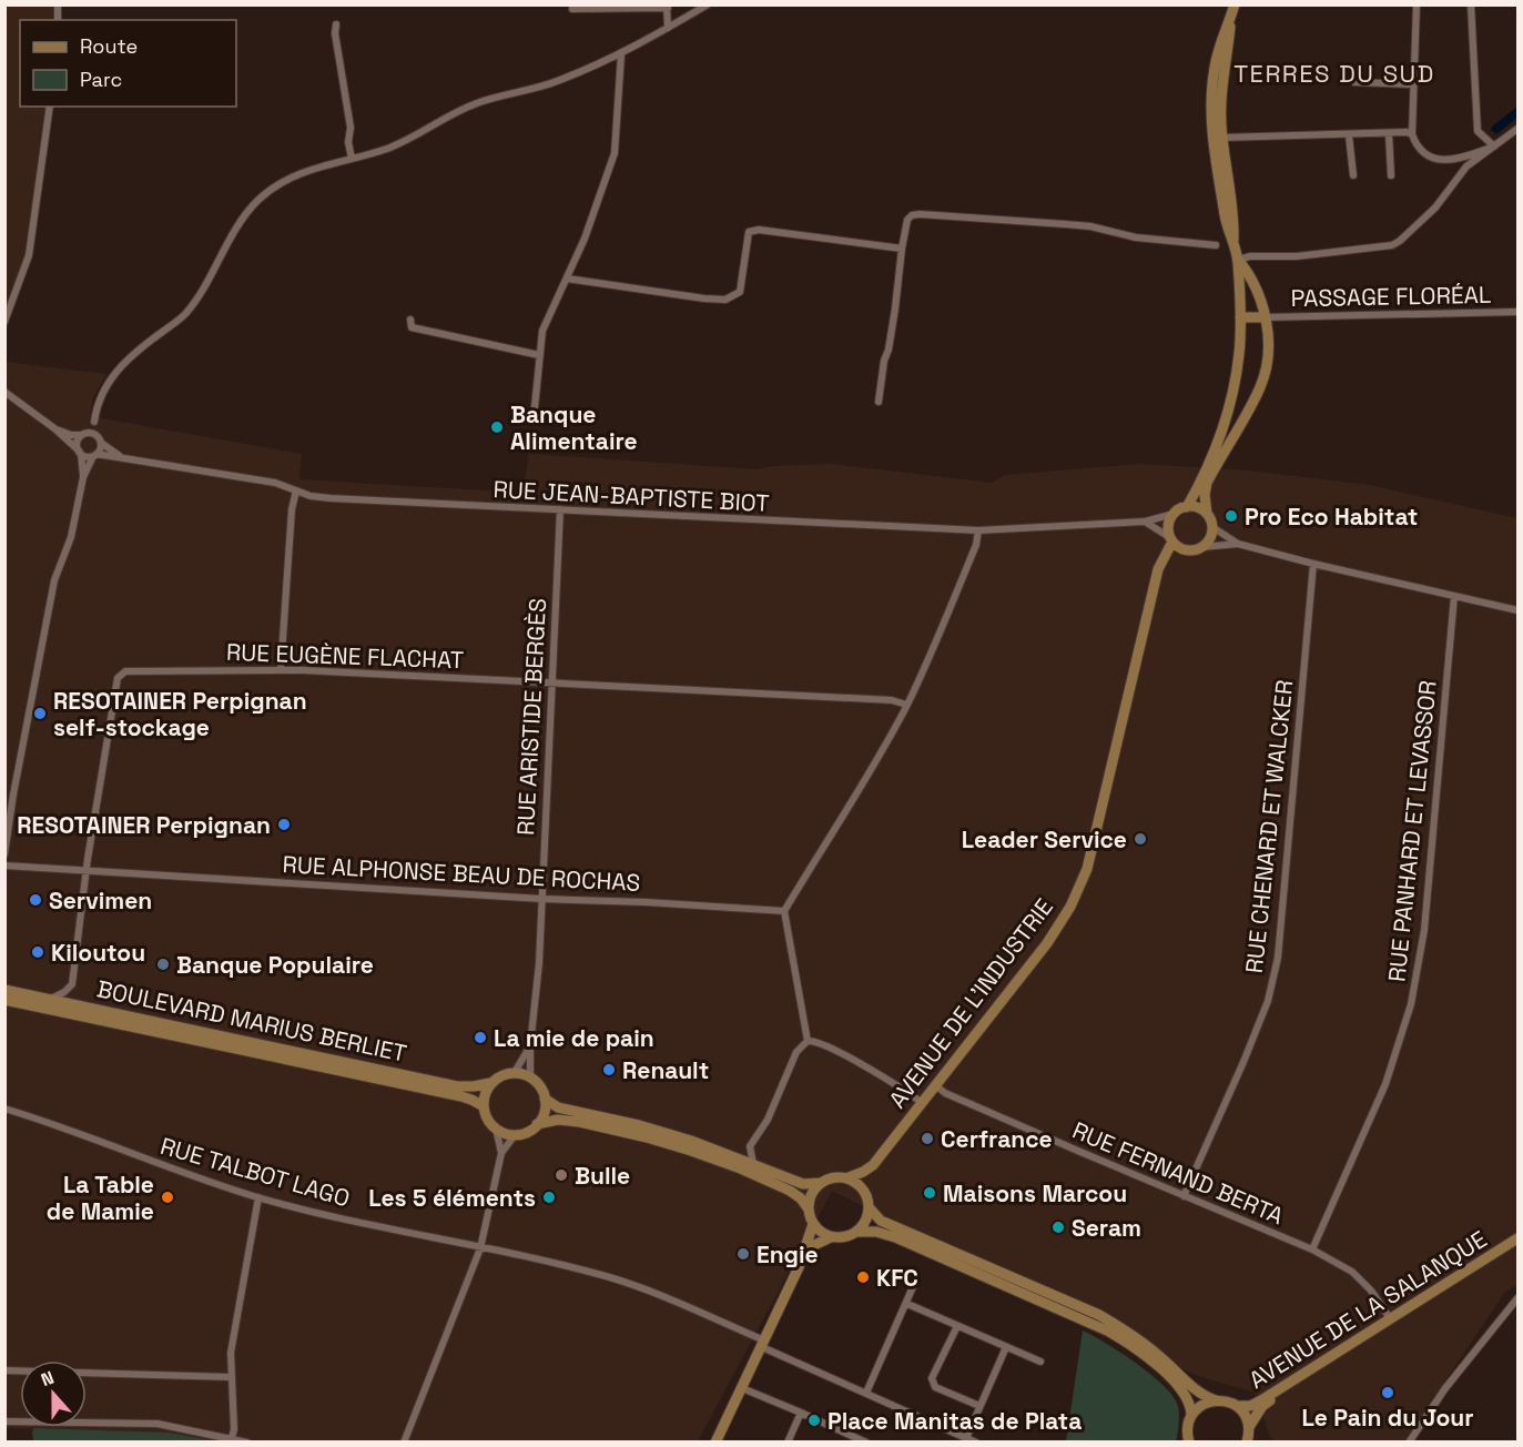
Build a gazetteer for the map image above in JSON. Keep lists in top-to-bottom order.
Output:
{
  "streets": {
    "main road": ["AVENUE DE L'INDUSTRIE", "BOULEVARD MARIUS BERLIET", "AVENUE DE LA SALANQUE"],
    "street": [
      "PASSAGE FLORÉAL",
      "RUE JEAN-BAPTISTE BIOT",
      "RUE EUGÈNE FLACHAT",
      "RUE ARISTIDE BERGÈS",
      "RUE CHENARD ET WALCKER",
      "RUE PANHARD ET LEVASSOR",
      "RUE ALPHONSE BEAU DE ROCHAS",
      "RUE TALBOT LAGO",
      "RUE FERNAND BERTA"
    ]
  },
  "crossings": [
    ["RUE JEAN-BAPTISTE BIOT", "RUE ARISTIDE BERGÈS"],
    ["RUE JEAN-BAPTISTE BIOT", "AVENUE DE L'INDUSTRIE"],
    ["RUE EUGÈNE FLACHAT", "RUE ARISTIDE BERGÈS"],
    ["RUE EUGÈNE FLACHAT", "RUE ALPHONSE BEAU DE ROCHAS"],
    ["RUE EUGÈNE FLACHAT", "BOULEVARD MARIUS BERLIET"],
    ["RUE ARISTIDE BERGÈS", "RUE ALPHONSE BEAU DE ROCHAS"],
    ["RUE ARISTIDE BERGÈS", "BOULEVARD MARIUS BERLIET"],
    ["RUE CHENARD ET WALCKER", "RUE FERNAND BERTA"],
    ["RUE PANHARD ET LEVASSOR", "RUE FERNAND BERTA"],
    ["AVENUE DE L'INDUSTRIE", "RUE FERNAND BERTA"],
    ["RUE FERNAND BERTA", "AVENUE DE LA SALANQUE"]
  ],
  "districts": ["TERRES DU SUD"],
  "places": [
    "Banque Alimentaire",
    "Pro Eco Habitat",
    "RESOTAINER Perpignan self-stockage",
    "RESOTAINER Perpignan",
    "Leader Service",
    "Servimen",
    "Kiloutou",
    "Banque Populaire",
    "La mie de pain",
    "Renault",
    "Cerfrance",
    "Bulle",
    "Maisons Marcou",
    "La Table de Mamie",
    "Les 5 éléments",
    "Seram",
    "Engie",
    "KFC",
    "Le Pain du Jour",
    "Place Manitas de Plata"
  ],
  "legend": ["Route", "Parc"],
  "north": "top"
}
